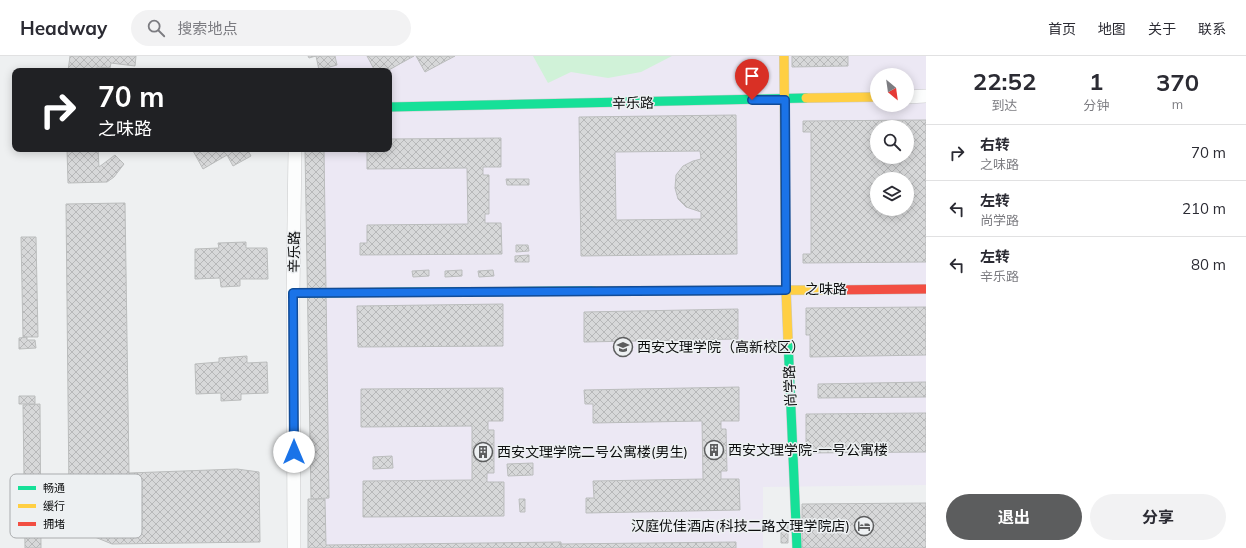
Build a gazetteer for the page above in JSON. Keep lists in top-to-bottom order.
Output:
{
  "streets": {
    "street": ["辛乐路", "之味路", "尚学路"]
  },
  "crossings": [
    ["辛乐路", "之味路"],
    ["辛乐路", "尚学路"],
    ["之味路", "尚学路"]
  ],
  "places": {
    "school or university": ["西安文理学院（高新校区）"],
    "building": ["西安文理学院-一号公寓楼", "西安文理学院二号公寓楼(男生)"],
    "hotel": ["汉庭优佳酒店(科技二路文理学院店)"]
  },
  "legend": ["畅通", "缓行", "拥堵"],
  "north": "bottom right",
  "page": {
    "header": "Headway",
    "search": "搜索地点",
    "nav": [
      "首页",
      "地图",
      "关于",
      "联系"
    ],
    "eta": [
      "22:52",
      "到达",
      "1",
      "分钟",
      "370",
      "m"
    ],
    "turn": ["70 m", "之味路"],
    "list": [
      {
        "name": "右转",
        "note": "之味路",
        "value": "70 m"
      },
      {
        "name": "左转",
        "note": "尚学路",
        "value": "210 m"
      },
      {
        "name": "左转",
        "note": "辛乐路",
        "value": "80 m"
      }
    ],
    "buttons": ["退出", "分享"]
  }
}
